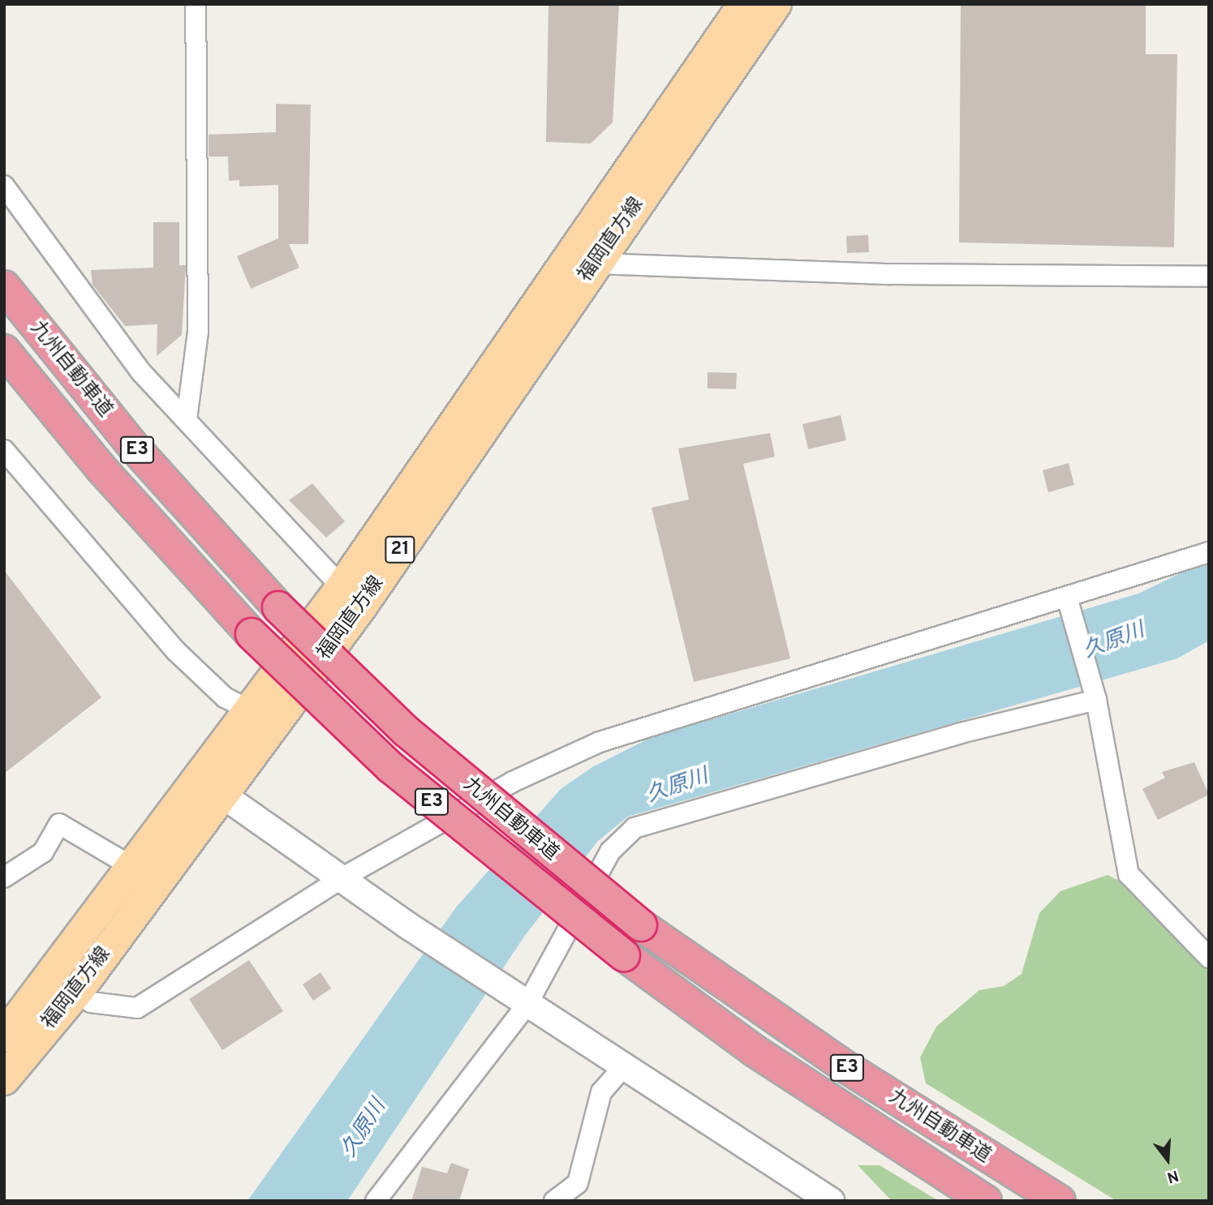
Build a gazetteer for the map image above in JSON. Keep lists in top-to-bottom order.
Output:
{
  "streets": {
    "highway": ["九州自動車道", "E3"],
    "main road": ["福岡直方線", "21"]
  },
  "water": ["久原川"],
  "north": "bottom"
}
